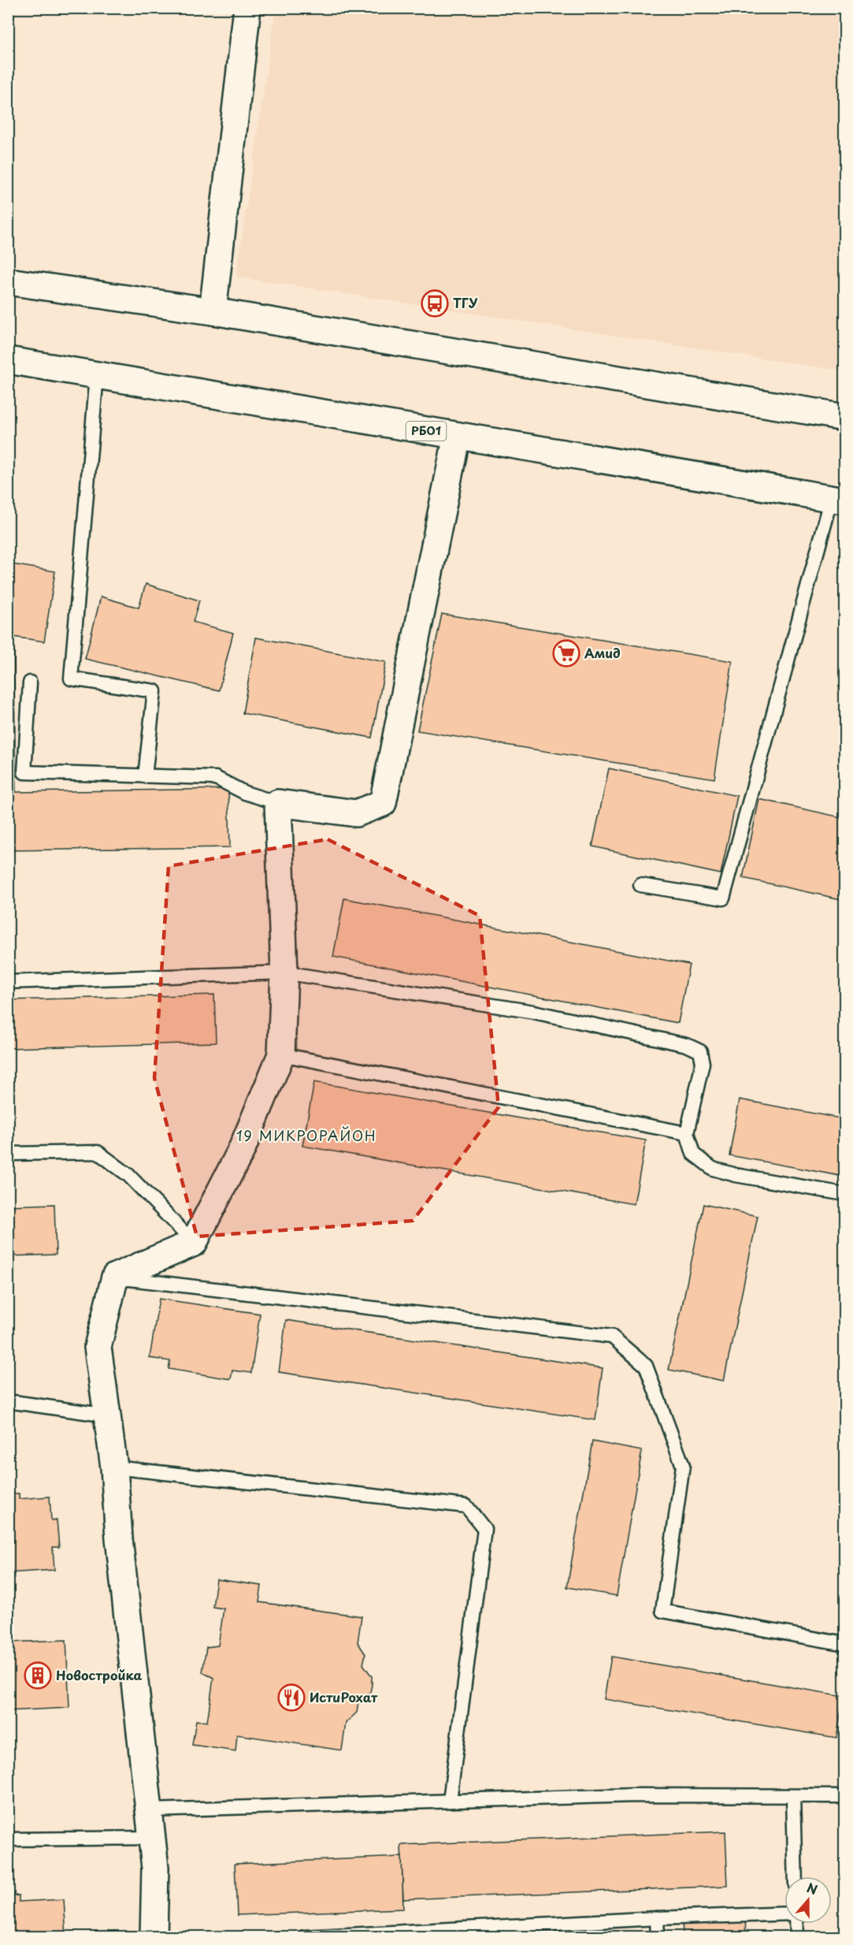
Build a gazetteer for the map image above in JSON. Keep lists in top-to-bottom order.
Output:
{
  "streets": {
    "main road": ["РБ01"]
  },
  "districts": ["19 МИКРОРАЙОН"],
  "places": {
    "bus stop": ["ТГУ"],
    "supermarket": ["Амид"],
    "building": ["Новостройка"],
    "restaurant": ["ИстиРохат"]
  },
  "north": "top"
}
